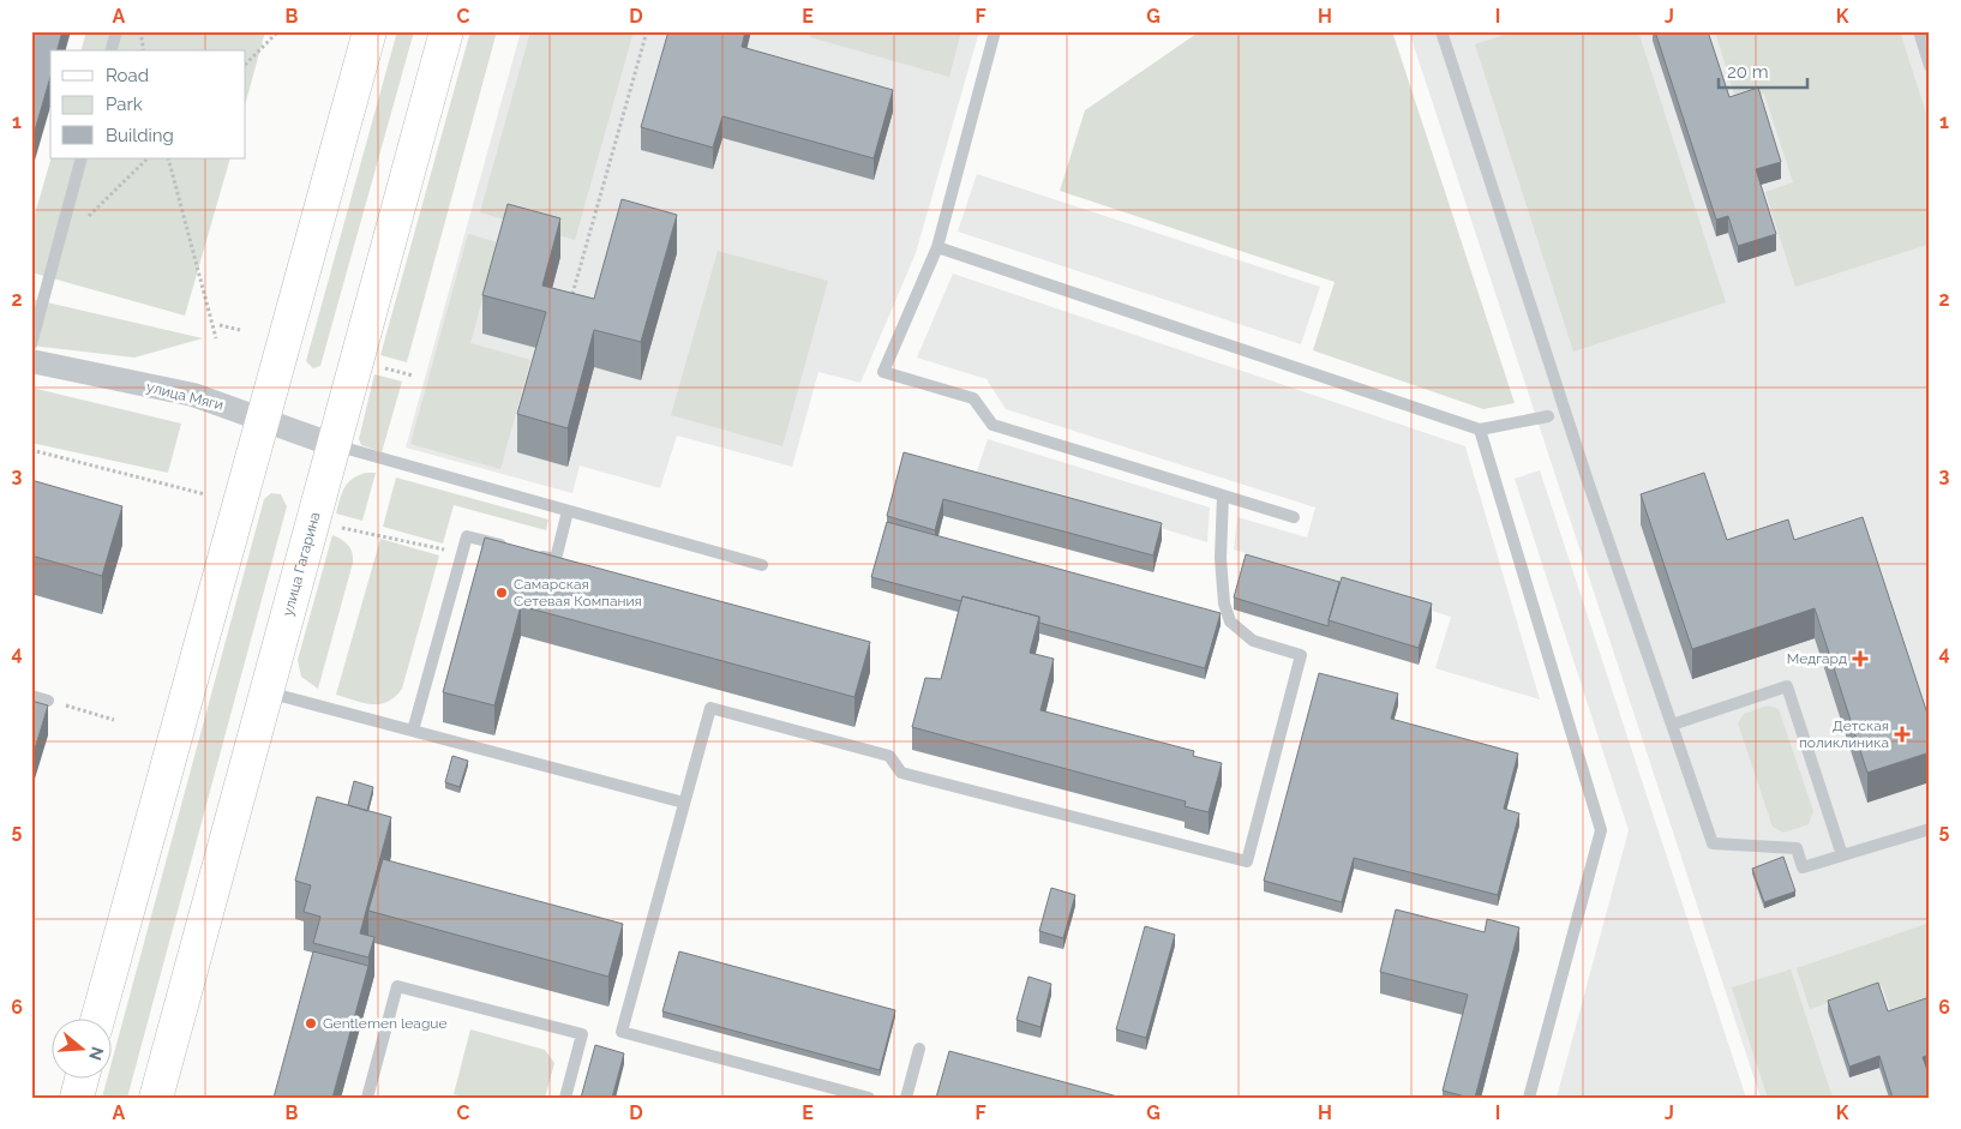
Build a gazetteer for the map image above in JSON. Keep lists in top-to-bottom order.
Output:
{
  "streets": {
    "main road": ["улица Гагарина"],
    "street": ["улица Мяги"]
  },
  "crossings": [
    ["улица Мяги", "улица Гагарина"]
  ],
  "places": {
    "other": ["Самарская Сетевая Компания", "Gentlemen league"],
    "health": ["Медгард", "Детская поликлиника"]
  },
  "legend": ["Road", "Park", "Building"],
  "scale_bar": "20 m",
  "north": "right",
  "grid": {
    "columns": [
      "A",
      "B",
      "C",
      "D",
      "E",
      "F",
      "G",
      "H",
      "I",
      "J",
      "K"
    ],
    "rows": [
      "1",
      "2",
      "3",
      "4",
      "5",
      "6"
    ]
  }
}
